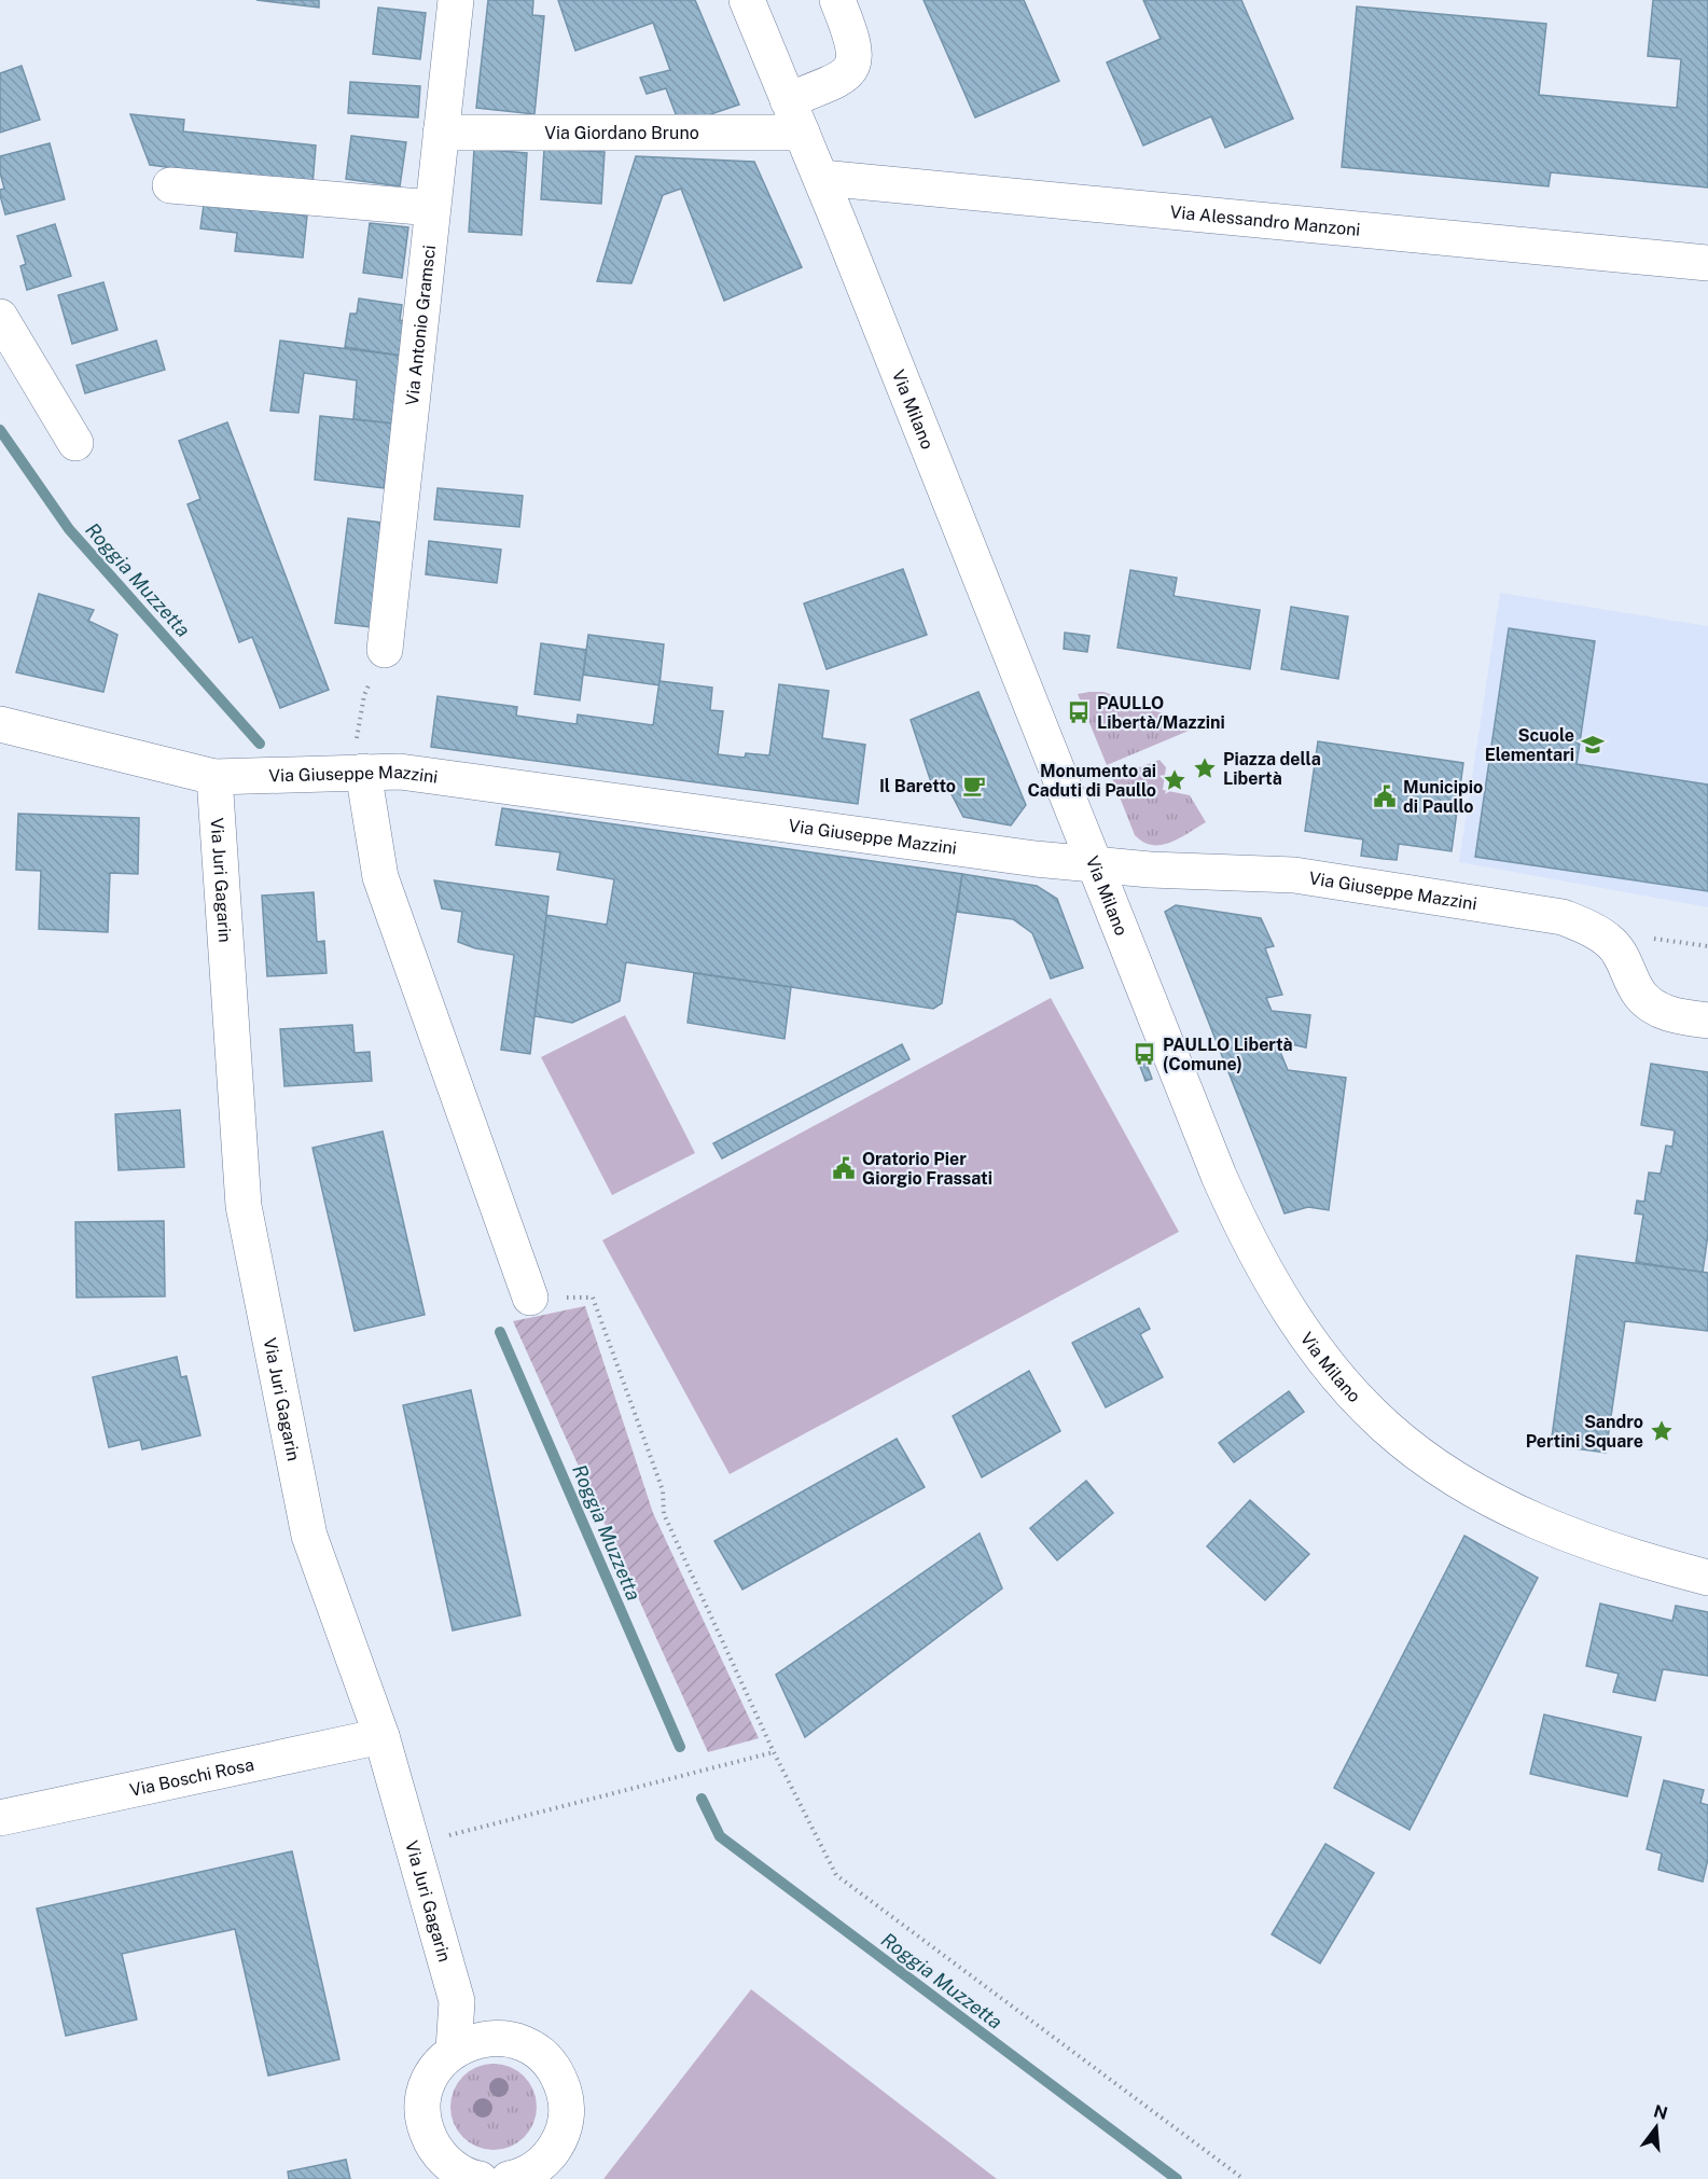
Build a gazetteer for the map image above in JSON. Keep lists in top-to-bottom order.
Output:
{
  "streets": {
    "street": [
      "Via Giordano Bruno",
      "Via Alessandro Manzoni",
      "Via Antonio Gramsci",
      "Via Milano",
      "Via Giuseppe Mazzini",
      "Via Juri Gagarin",
      "Via Boschi Rosa"
    ]
  },
  "crossings": [
    ["Via Giordano Bruno", "Via Antonio Gramsci"],
    ["Via Giordano Bruno", "Via Milano"],
    ["Via Alessandro Manzoni", "Via Milano"],
    ["Via Milano", "Via Giuseppe Mazzini"],
    ["Via Giuseppe Mazzini", "Via Juri Gagarin"],
    ["Via Juri Gagarin", "Via Boschi Rosa"]
  ],
  "water": ["Roggia Muzzetta"],
  "places": {
    "bus stop": ["PAULLO Libertà/Mazzini", "PAULLO Libertà (Comune)"],
    "school or university": ["Scuole Elementari"],
    "place": ["Piazza della Libertà", "Monumento ai Caduti di Paullo", "Sandro Pertini Square"],
    "cafe": ["Il Baretto"],
    "public building": ["Municipio di Paullo", "Oratorio Pier Giorgio Frassati"]
  },
  "north": "top"
}
